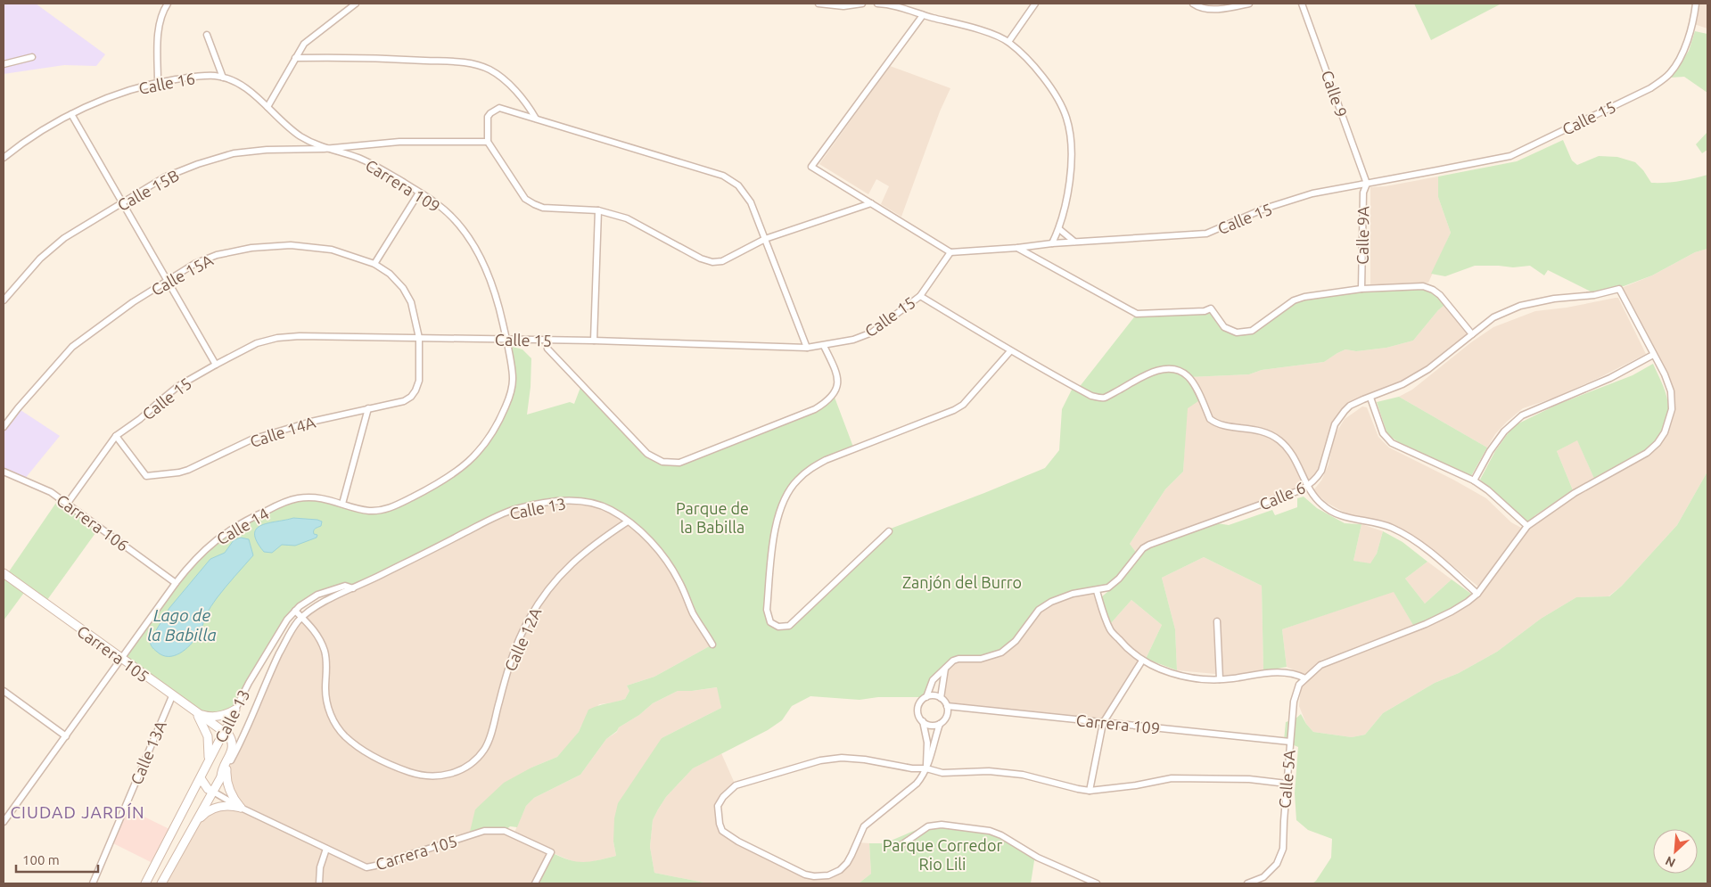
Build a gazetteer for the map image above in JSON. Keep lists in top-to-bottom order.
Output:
{
  "streets": {
    "main road": ["Calle 13", "Carrera 105"],
    "street": [
      "Calle 16",
      "Calle 9",
      "Calle 15",
      "Carrera 109",
      "Calle 15B",
      "Calle 9A",
      "Calle 15A",
      "Calle 14A",
      "Calle 6",
      "Carrera 106",
      "Calle 14",
      "Calle 12A",
      "Calle 13A",
      "Calle 5A"
    ]
  },
  "crossings": [
    ["Calle 16", "Carrera 109"],
    ["Calle 16", "Calle 15B"],
    ["Calle 9", "Calle 15"],
    ["Calle 9", "Calle 9A"],
    ["Calle 15", "Carrera 109"],
    ["Calle 15", "Calle 9A"],
    ["Calle 15", "Calle 15A"],
    ["Calle 15", "Calle 14A"],
    ["Calle 15", "Carrera 106"],
    ["Calle 15", "Calle 14"],
    ["Carrera 109", "Calle 15B"],
    ["Carrera 109", "Calle 6"],
    ["Carrera 109", "Calle 14"],
    ["Carrera 109", "Calle 5A"],
    ["Calle 15A", "Calle 14A"],
    ["Calle 6", "Calle 5A"],
    ["Calle 13", "Calle 12A"],
    ["Calle 13", "Carrera 105"],
    ["Carrera 106", "Calle 14"],
    ["Calle 14", "Carrera 105"],
    ["Carrera 105", "Calle 13A"]
  ],
  "districts": ["CIUDAD JARDÍN"],
  "water": ["Lago de la Babilla"],
  "parks": ["Parque de la Babilla", "Zanjón del Burro", "Parque Corredor Rio Lili"],
  "scale_bar": "100 m",
  "north": "bottom left"
}
